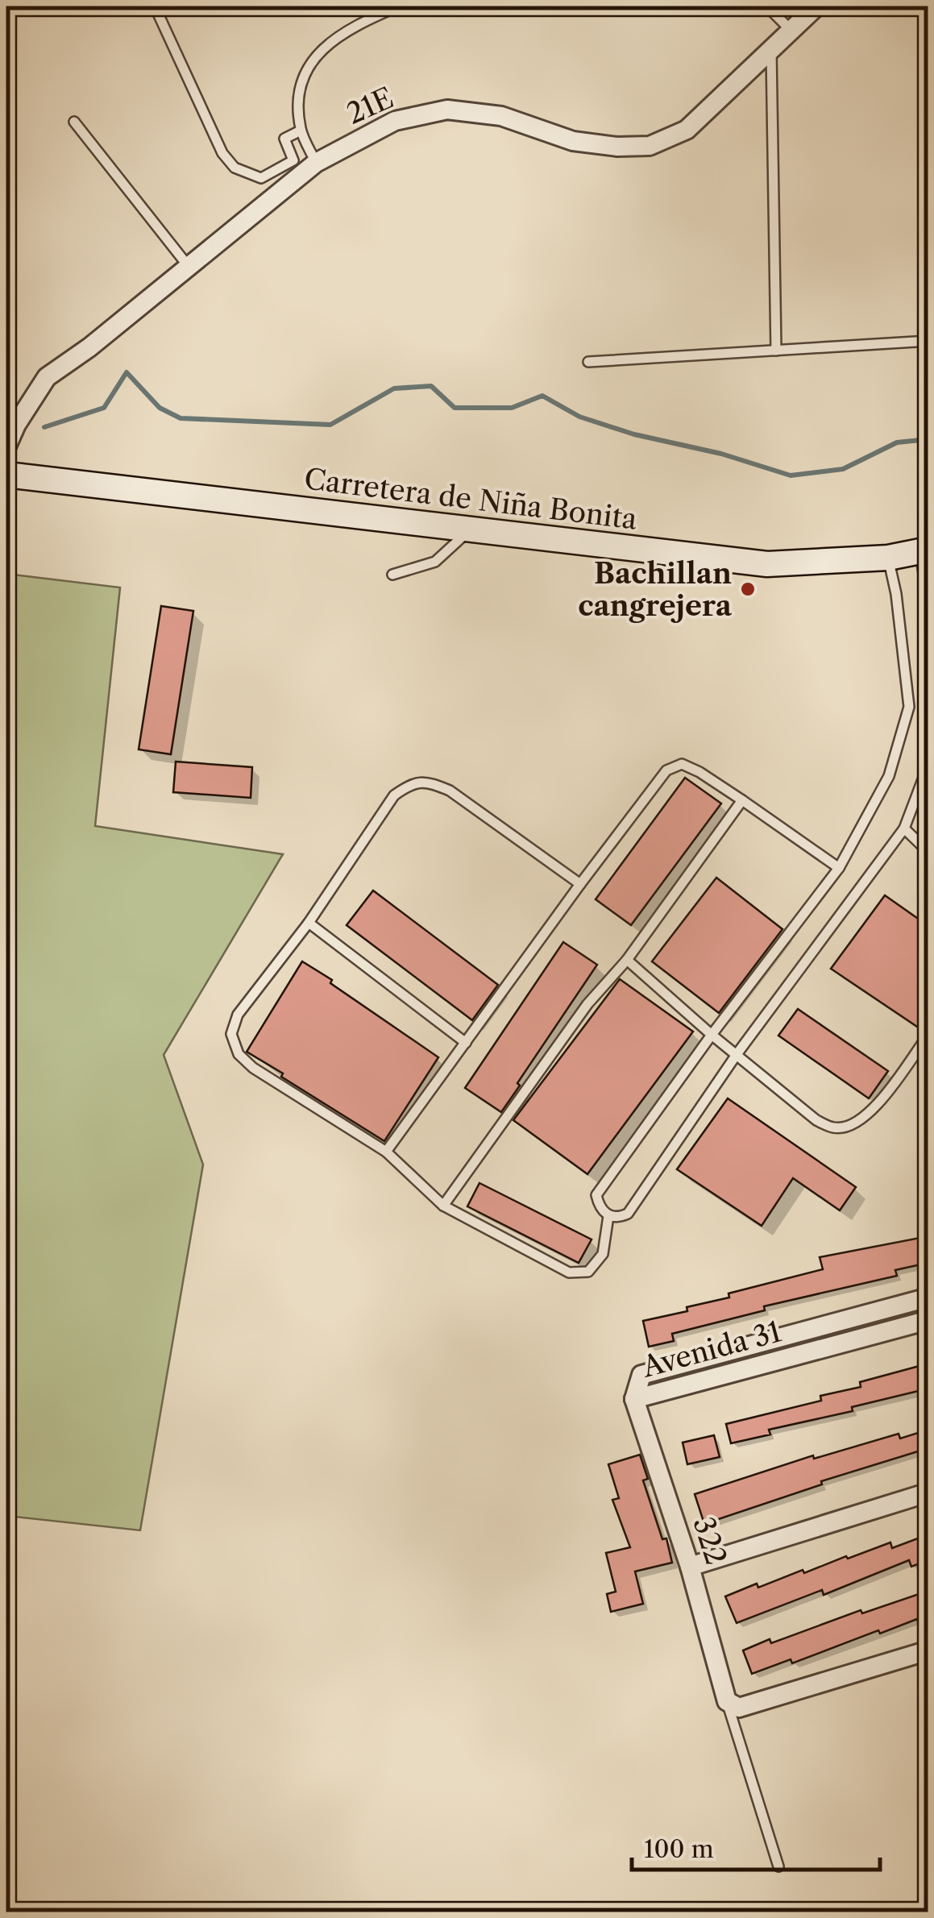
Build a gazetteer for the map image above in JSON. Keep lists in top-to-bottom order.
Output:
{
  "streets": {
    "main road": ["Carretera de Niña Bonita"],
    "street": ["21E", "Avenida 31", "322"]
  },
  "crossings": [
    ["Avenida 31", "322"]
  ],
  "places": ["Bachillan cangrejera"],
  "scale_bar": "100 m"
}
